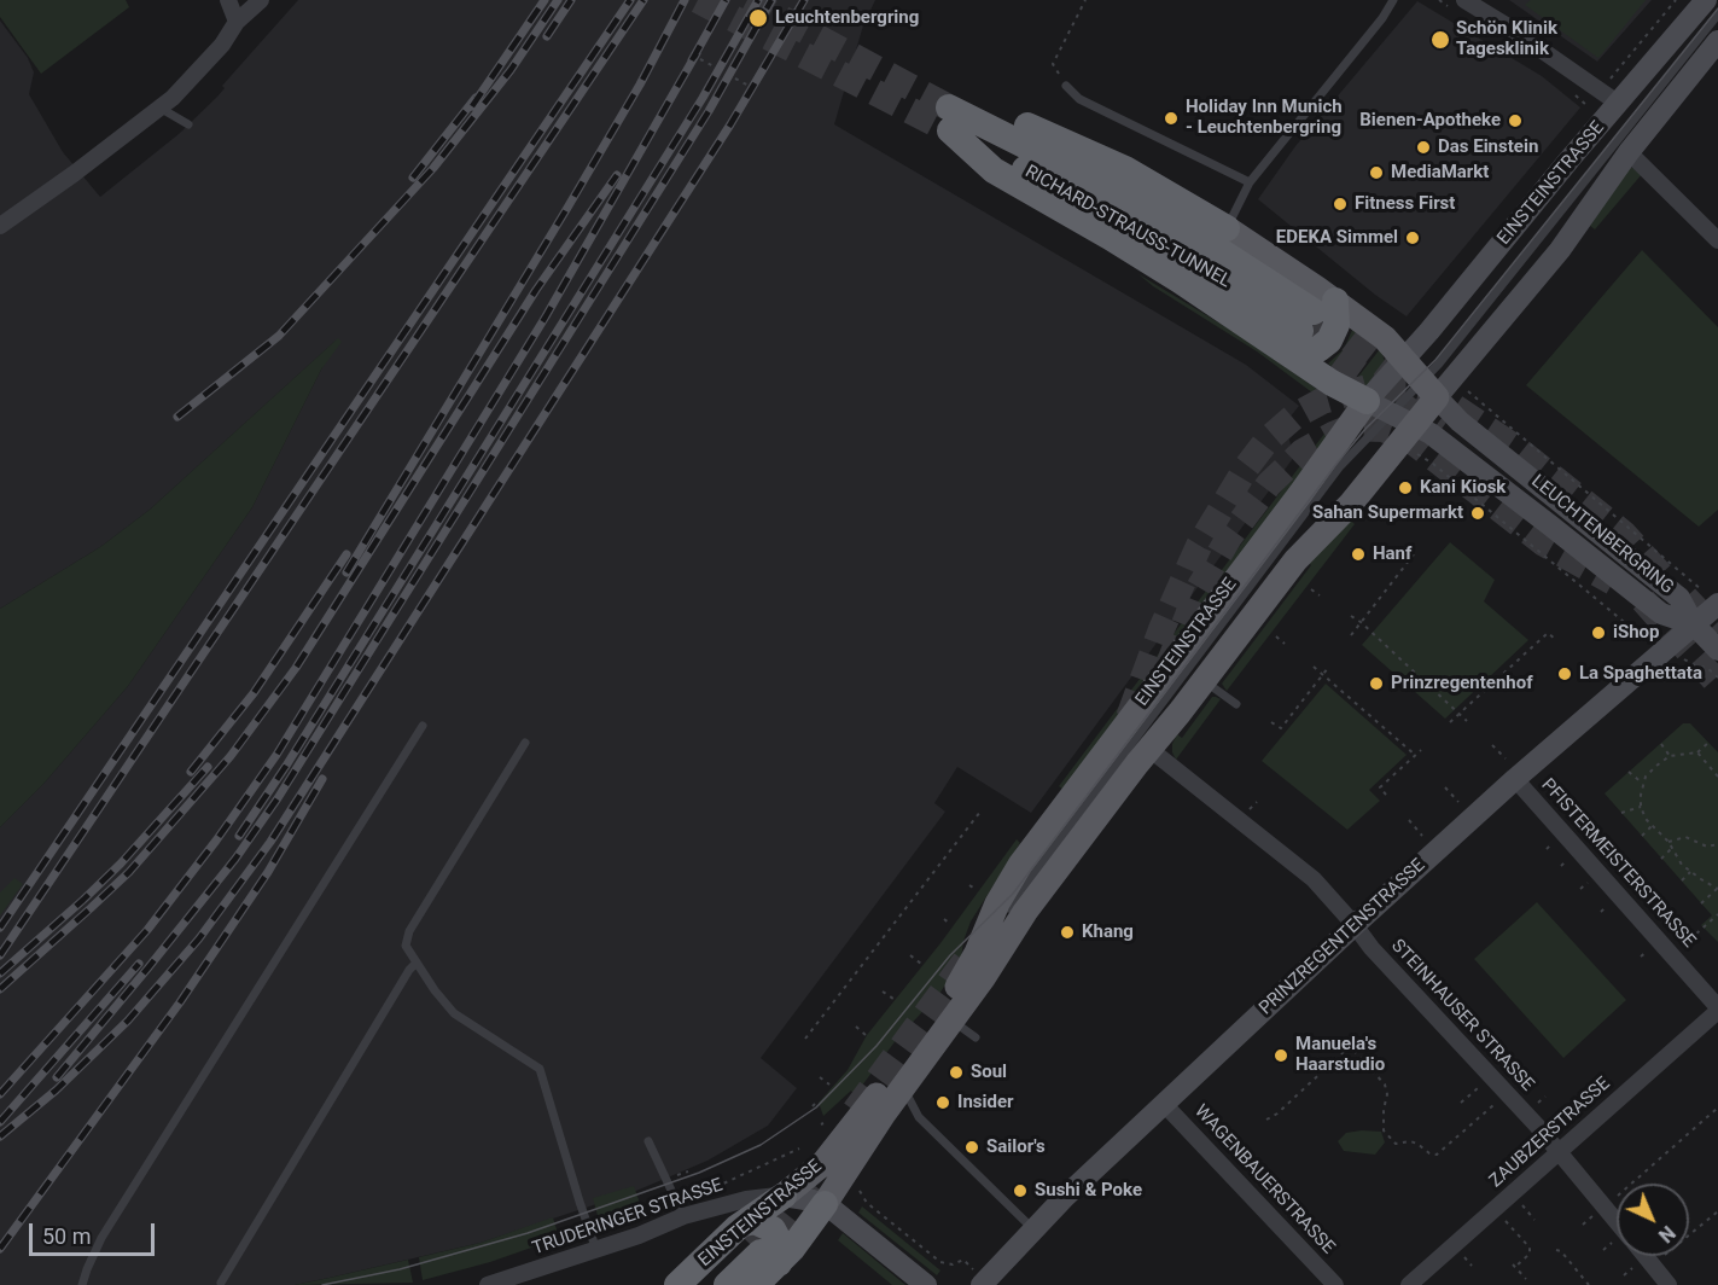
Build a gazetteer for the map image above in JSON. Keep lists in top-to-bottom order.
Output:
{
  "streets": {
    "highway": ["EINSTEINSTRASSE", "RICHARD-STRAUSS-TUNNEL"],
    "main road": ["LEUCHTENBERGRING", "PRINZREGENTENSTRASSE"],
    "street": [
      "PFISTERMEISTERSTRASSE",
      "STEINHAUSER STRASSE",
      "ZAUBZERSTRASSE",
      "WAGENBAUERSTRASSE",
      "TRUDERINGER STRASSE"
    ]
  },
  "crossings": [
    ["EINSTEINSTRASSE", "LEUCHTENBERGRING"],
    ["EINSTEINSTRASSE", "STEINHAUSER STRASSE"],
    ["EINSTEINSTRASSE", "TRUDERINGER STRASSE"],
    ["RICHARD-STRAUSS-TUNNEL", "LEUCHTENBERGRING"],
    ["LEUCHTENBERGRING", "PRINZREGENTENSTRASSE"],
    ["PFISTERMEISTERSTRASSE", "PRINZREGENTENSTRASSE"],
    ["PFISTERMEISTERSTRASSE", "ZAUBZERSTRASSE"],
    ["PRINZREGENTENSTRASSE", "STEINHAUSER STRASSE"],
    ["PRINZREGENTENSTRASSE", "WAGENBAUERSTRASSE"],
    ["STEINHAUSER STRASSE", "ZAUBZERSTRASSE"]
  ],
  "places": [
    "Leuchtenbergring",
    "Schön Klinik Tagesklinik",
    "Holiday Inn Munich - Leuchtenbergring",
    "Bienen-Apotheke",
    "Das Einstein",
    "MediaMarkt",
    "Fitness First",
    "EDEKA Simmel",
    "Kani Kiosk",
    "Sahan Supermarkt",
    "Hanf",
    "iShop",
    "La Spaghettata",
    "Prinzregentenhof",
    "Khang",
    "Manuela's Haarstudio",
    "Soul",
    "Insider",
    "Sailor's",
    "Sushi & Poke"
  ],
  "scale_bar": "50 m",
  "north": "bottom right"
}
